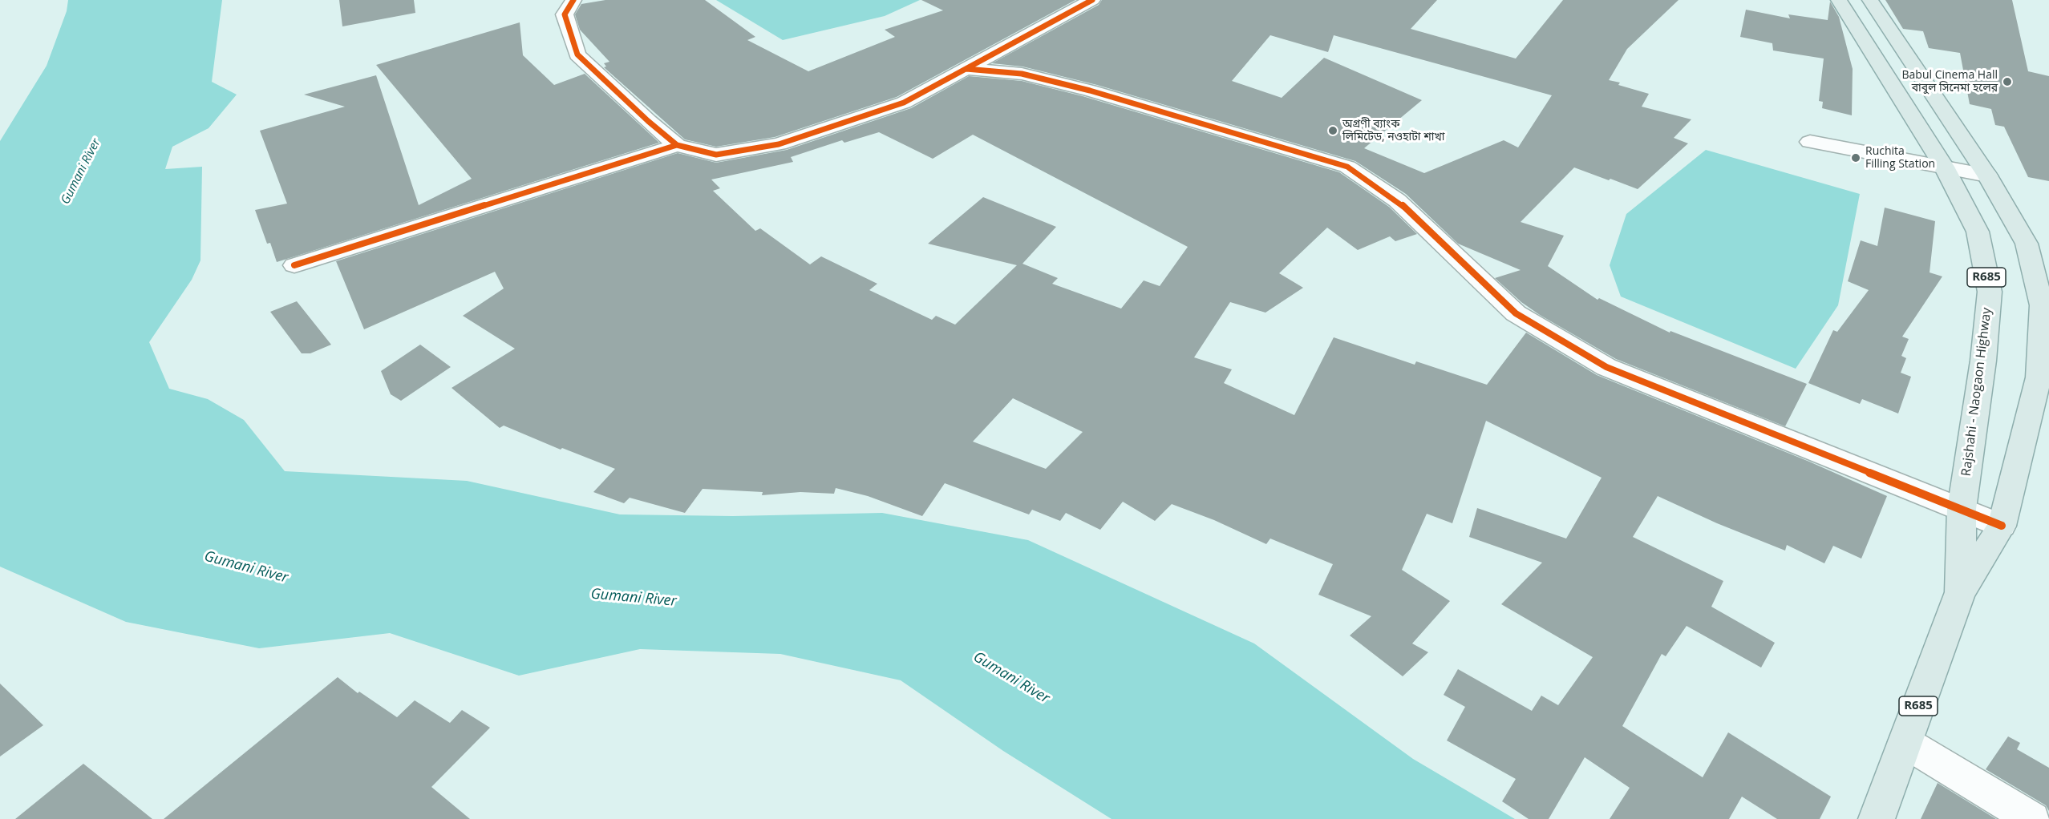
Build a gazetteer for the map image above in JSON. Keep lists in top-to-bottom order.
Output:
{
  "streets": {
    "main road": ["R685", "Rajshahi - Naogaon Highway"]
  },
  "water": ["Gumani River"],
  "places": ["Babul Cinema Hall বাবুল সিনেমা হলের", "অগ্রণী ব্যাংক লিমিটেড, নওহাটা শাখা", "Ruchita Filling Station"]
}
